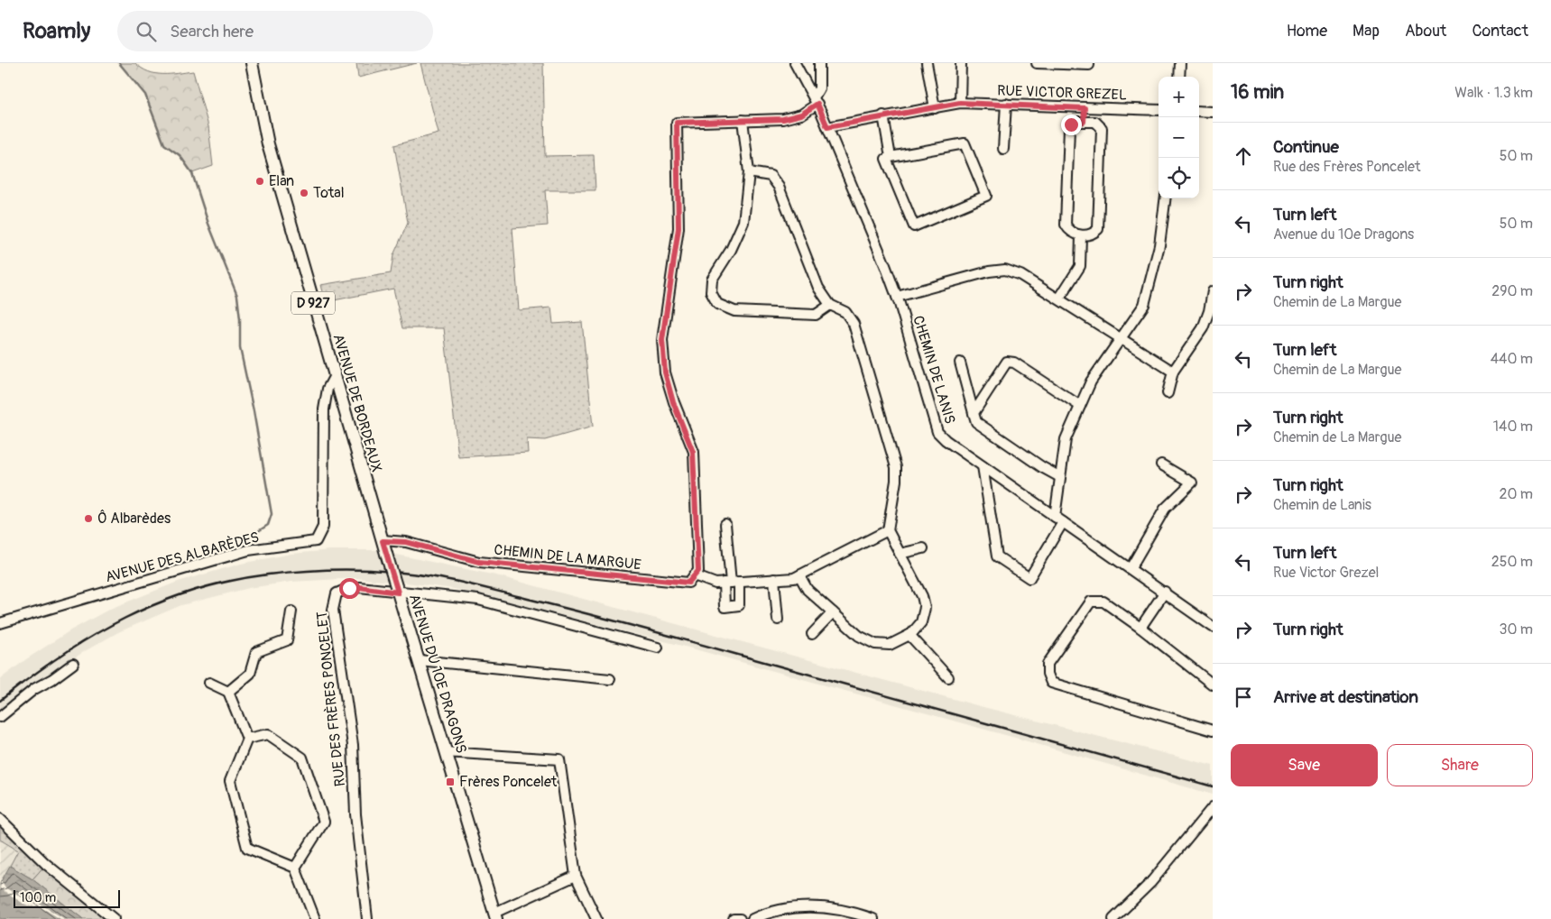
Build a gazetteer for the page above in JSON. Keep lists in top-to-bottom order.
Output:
{
  "streets": {
    "main road": ["D 927", "AVENUE DE BORDEAUX", "AVENUE DU 10E DRAGONS"],
    "street": [
      "RUE VICTOR GREZEL",
      "CHEMIN DE LANIS",
      "AVENUE DES ALBARÈDES",
      "CHEMIN DE LA MARGUE",
      "RUE DES FRÈRES PONCELET"
    ]
  },
  "crossings": [
    ["RUE VICTOR GREZEL", "CHEMIN DE LANIS"],
    ["AVENUE DE BORDEAUX", "AVENUE DES ALBARÈDES"],
    ["AVENUE DE BORDEAUX", "CHEMIN DE LA MARGUE"],
    ["AVENUE DE BORDEAUX", "AVENUE DU 10E DRAGONS"],
    ["CHEMIN DE LA MARGUE", "AVENUE DU 10E DRAGONS"],
    ["AVENUE DU 10E DRAGONS", "RUE DES FRÈRES PONCELET"]
  ],
  "places": {
    "other": ["Elan", "Total", "Ô Albarèdes"],
    "transit": ["Frères Poncelet"]
  },
  "scale_bar": "100 m",
  "page": {
    "header": "Roamly",
    "search": "Search here",
    "nav": [
      "Home",
      "Map",
      "About",
      "Contact"
    ],
    "heading": ["16 min", "Walk · 1.3 km"],
    "map_buttons": ["+", "−"],
    "list": [
      ["Continue", "Rue des Frères Poncelet", "50 m"],
      ["Turn left", "Avenue du 10e Dragons", "50 m"],
      ["Turn right", "Chemin de La Margue", "290 m"],
      ["Turn left", "Chemin de La Margue", "440 m"],
      ["Turn right", "Chemin de La Margue", "140 m"],
      ["Turn right", "Chemin de Lanis", "20 m"],
      ["Turn left", "Rue Victor Grezel", "250 m"],
      ["Turn right", "30 m"],
      "Arrive at destination"
    ],
    "buttons": ["Save", "Share"],
    "scale": "100 m"
  }
}
